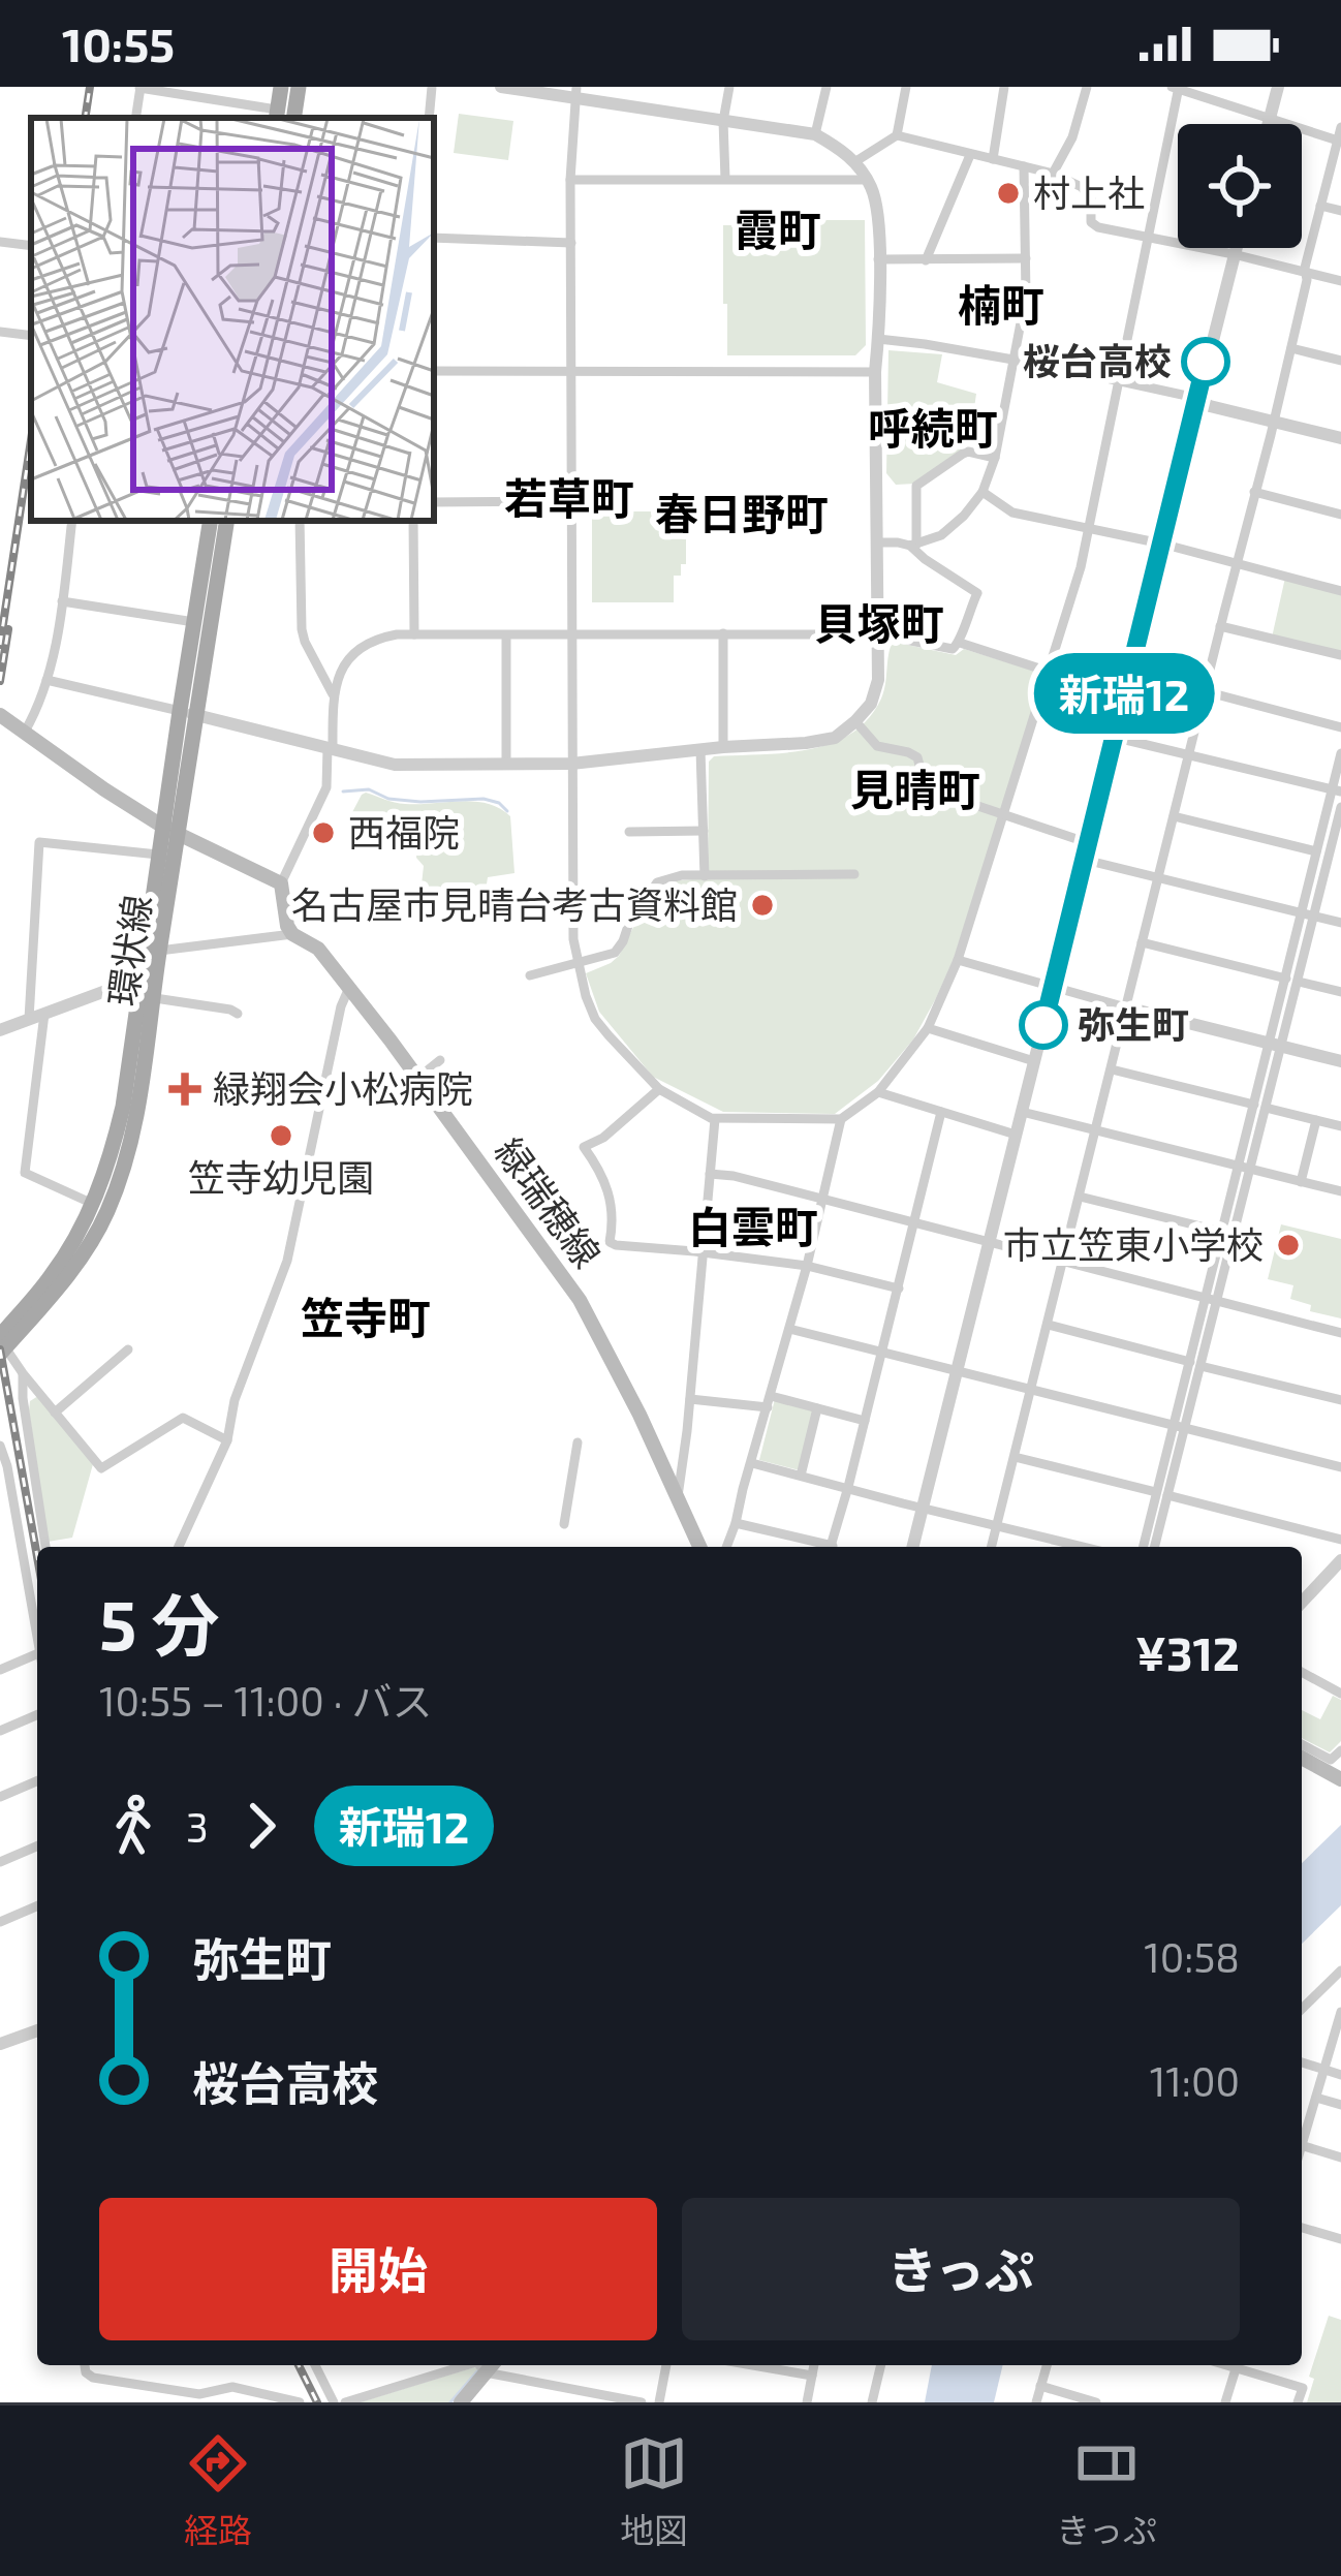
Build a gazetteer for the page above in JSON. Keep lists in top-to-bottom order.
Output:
{
  "streets": {
    "main road": ["環状線", "緑瑞穂線"]
  },
  "districts": [
    "霞町",
    "楠町",
    "呼続町",
    "若草町",
    "春日野町",
    "貝塚町",
    "見晴町",
    "白雲町",
    "笠寺町"
  ],
  "places": {
    "other": [
      "村上社",
      "桜台高校",
      "西福院",
      "名古屋市見晴台考古資料館",
      "弥生町",
      "笠寺幼児園",
      "市立笠東小学校"
    ],
    "health": ["緑翔会小松病院"]
  },
  "lines": ["bus line 新瑞12"],
  "page": {
    "status": "10:55",
    "on_map": "新瑞12",
    "heading": ["5 分", "10:55 – 11:00 · バス", "¥312"],
    "legs": ["3", "新瑞12"],
    "list": [
      {
        "name": "弥生町",
        "value": "10:58"
      },
      {
        "name": "桜台高校",
        "value": "11:00"
      }
    ],
    "buttons": ["開始", "きっぷ"],
    "tabs": ["経路", "地図", "きっぷ"]
  }
}
